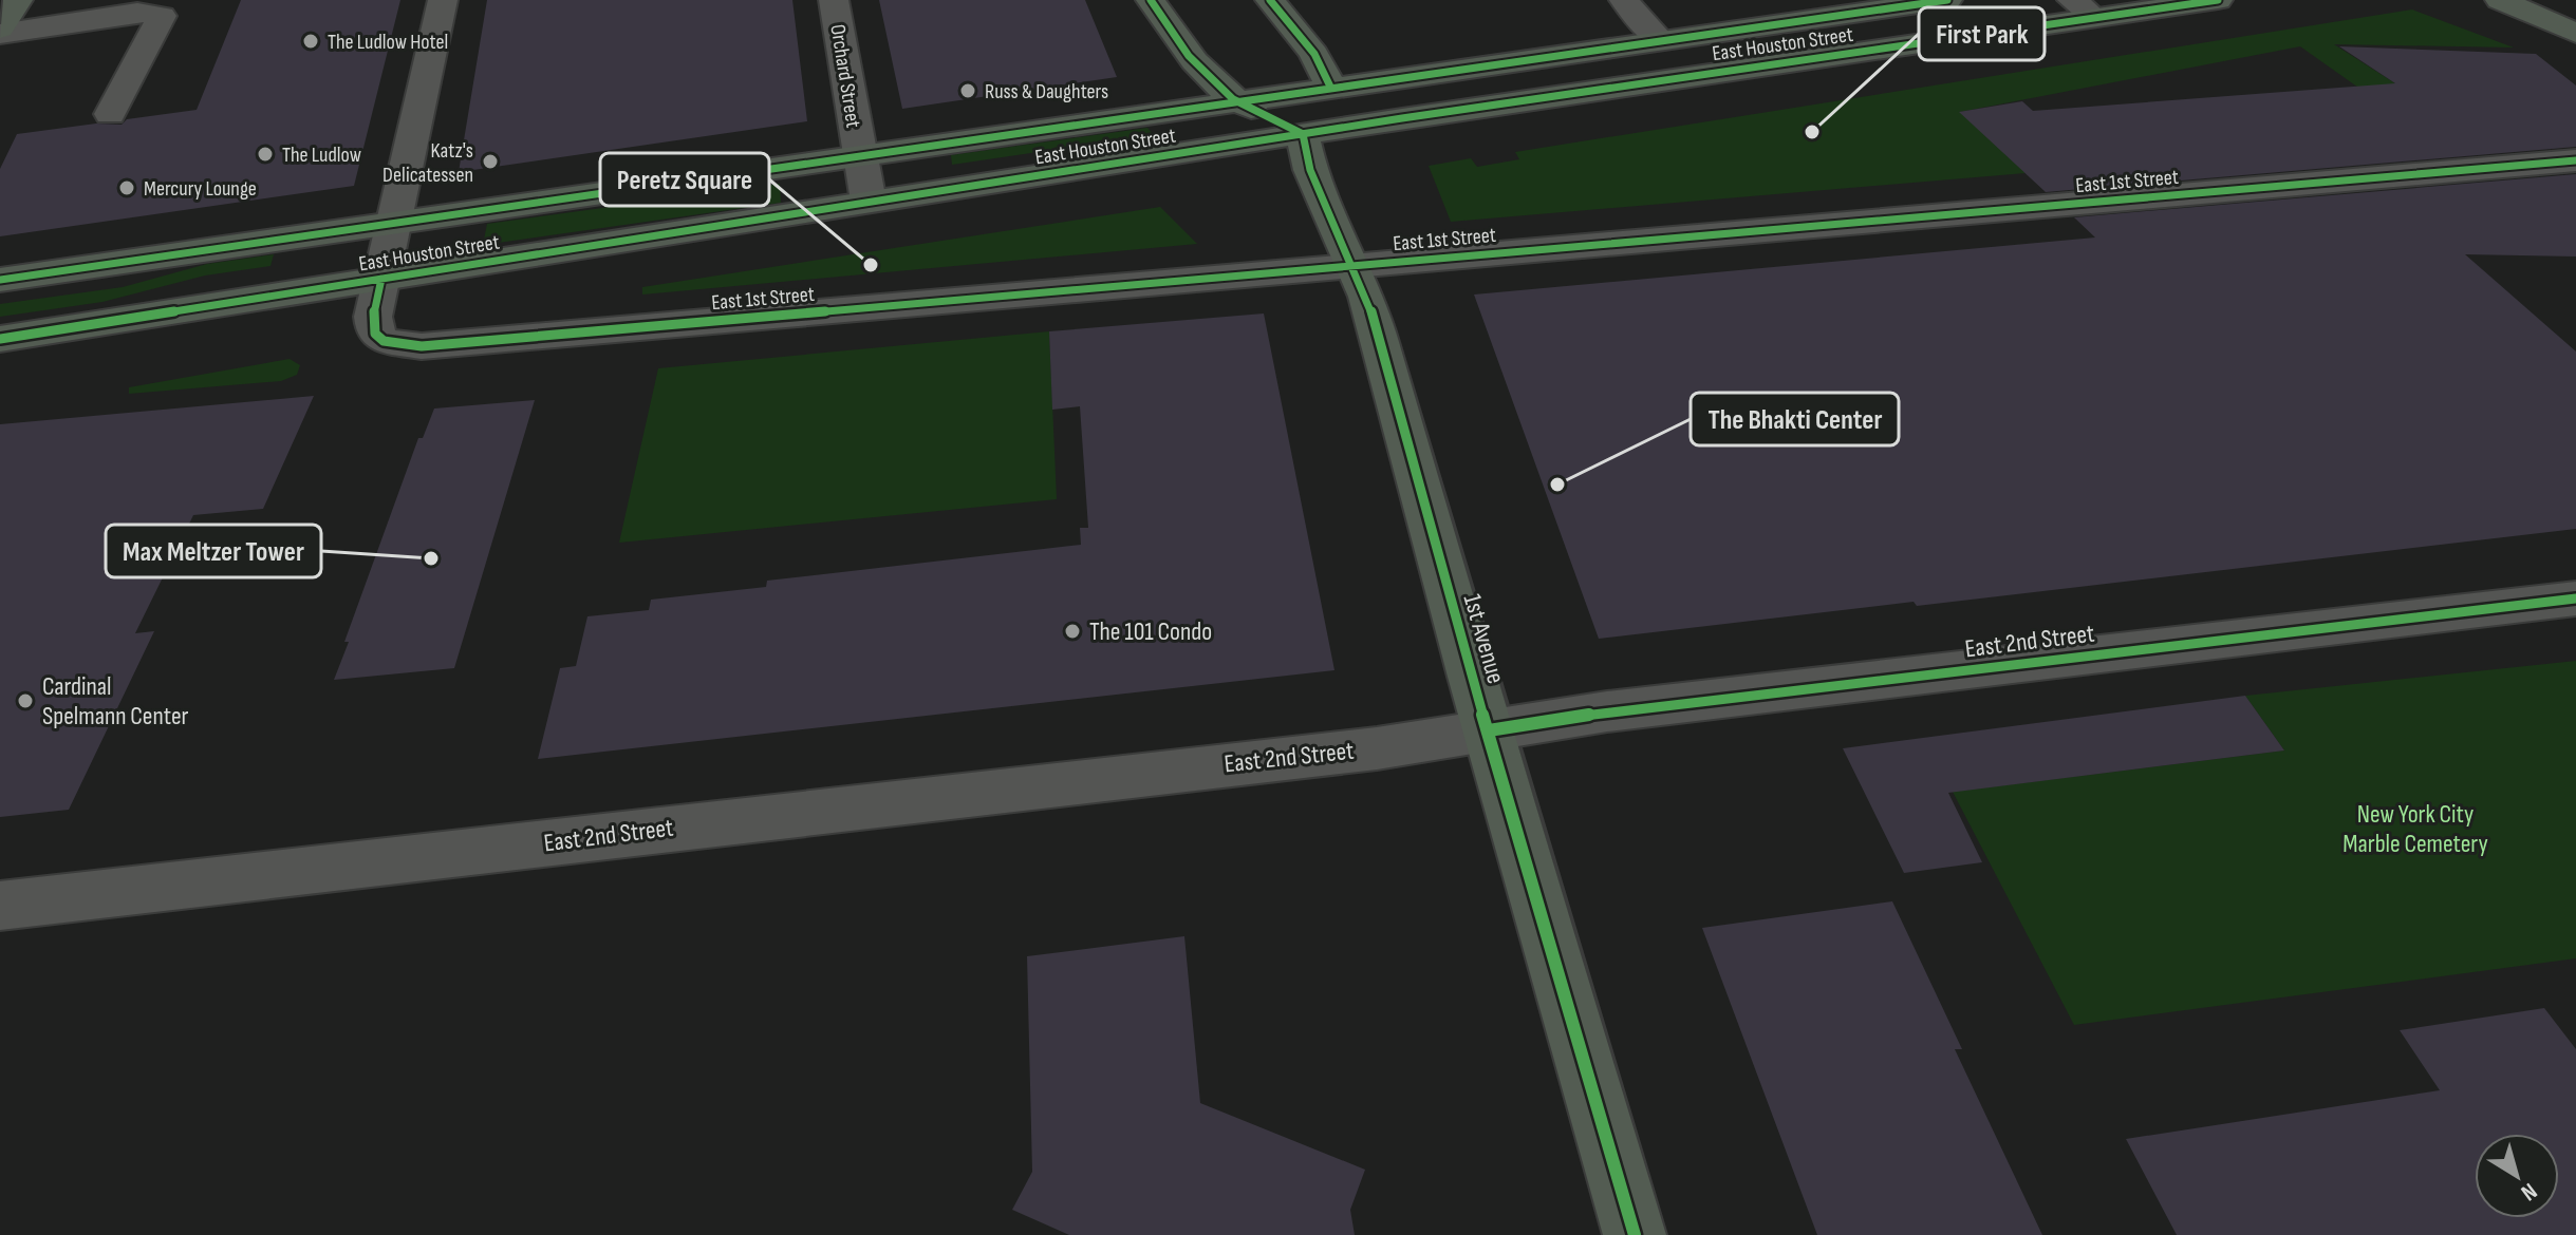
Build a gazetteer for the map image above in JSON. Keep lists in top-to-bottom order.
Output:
{
  "streets": {
    "main road": ["East Houston Street", "1st Avenue"],
    "street": ["Orchard Street", "East 1st Street", "East 2nd Street"]
  },
  "crossings": [
    ["East Houston Street", "Orchard Street"],
    ["East Houston Street", "East 1st Street"],
    ["East Houston Street", "1st Avenue"],
    ["East 1st Street", "1st Avenue"],
    ["1st Avenue", "East 2nd Street"]
  ],
  "parks": ["New York City Marble Cemetery"],
  "places": [
    "The Ludlow Hotel",
    "Russ & Daughters",
    "First Park",
    "The Ludlow",
    "Katz's Delicatessen",
    "Mercury Lounge",
    "Peretz Square",
    "The Bhakti Center",
    "Max Meltzer Tower",
    "The 101 Condo",
    "Cardinal Spelmann Center"
  ],
  "north": "bottom right"
}
